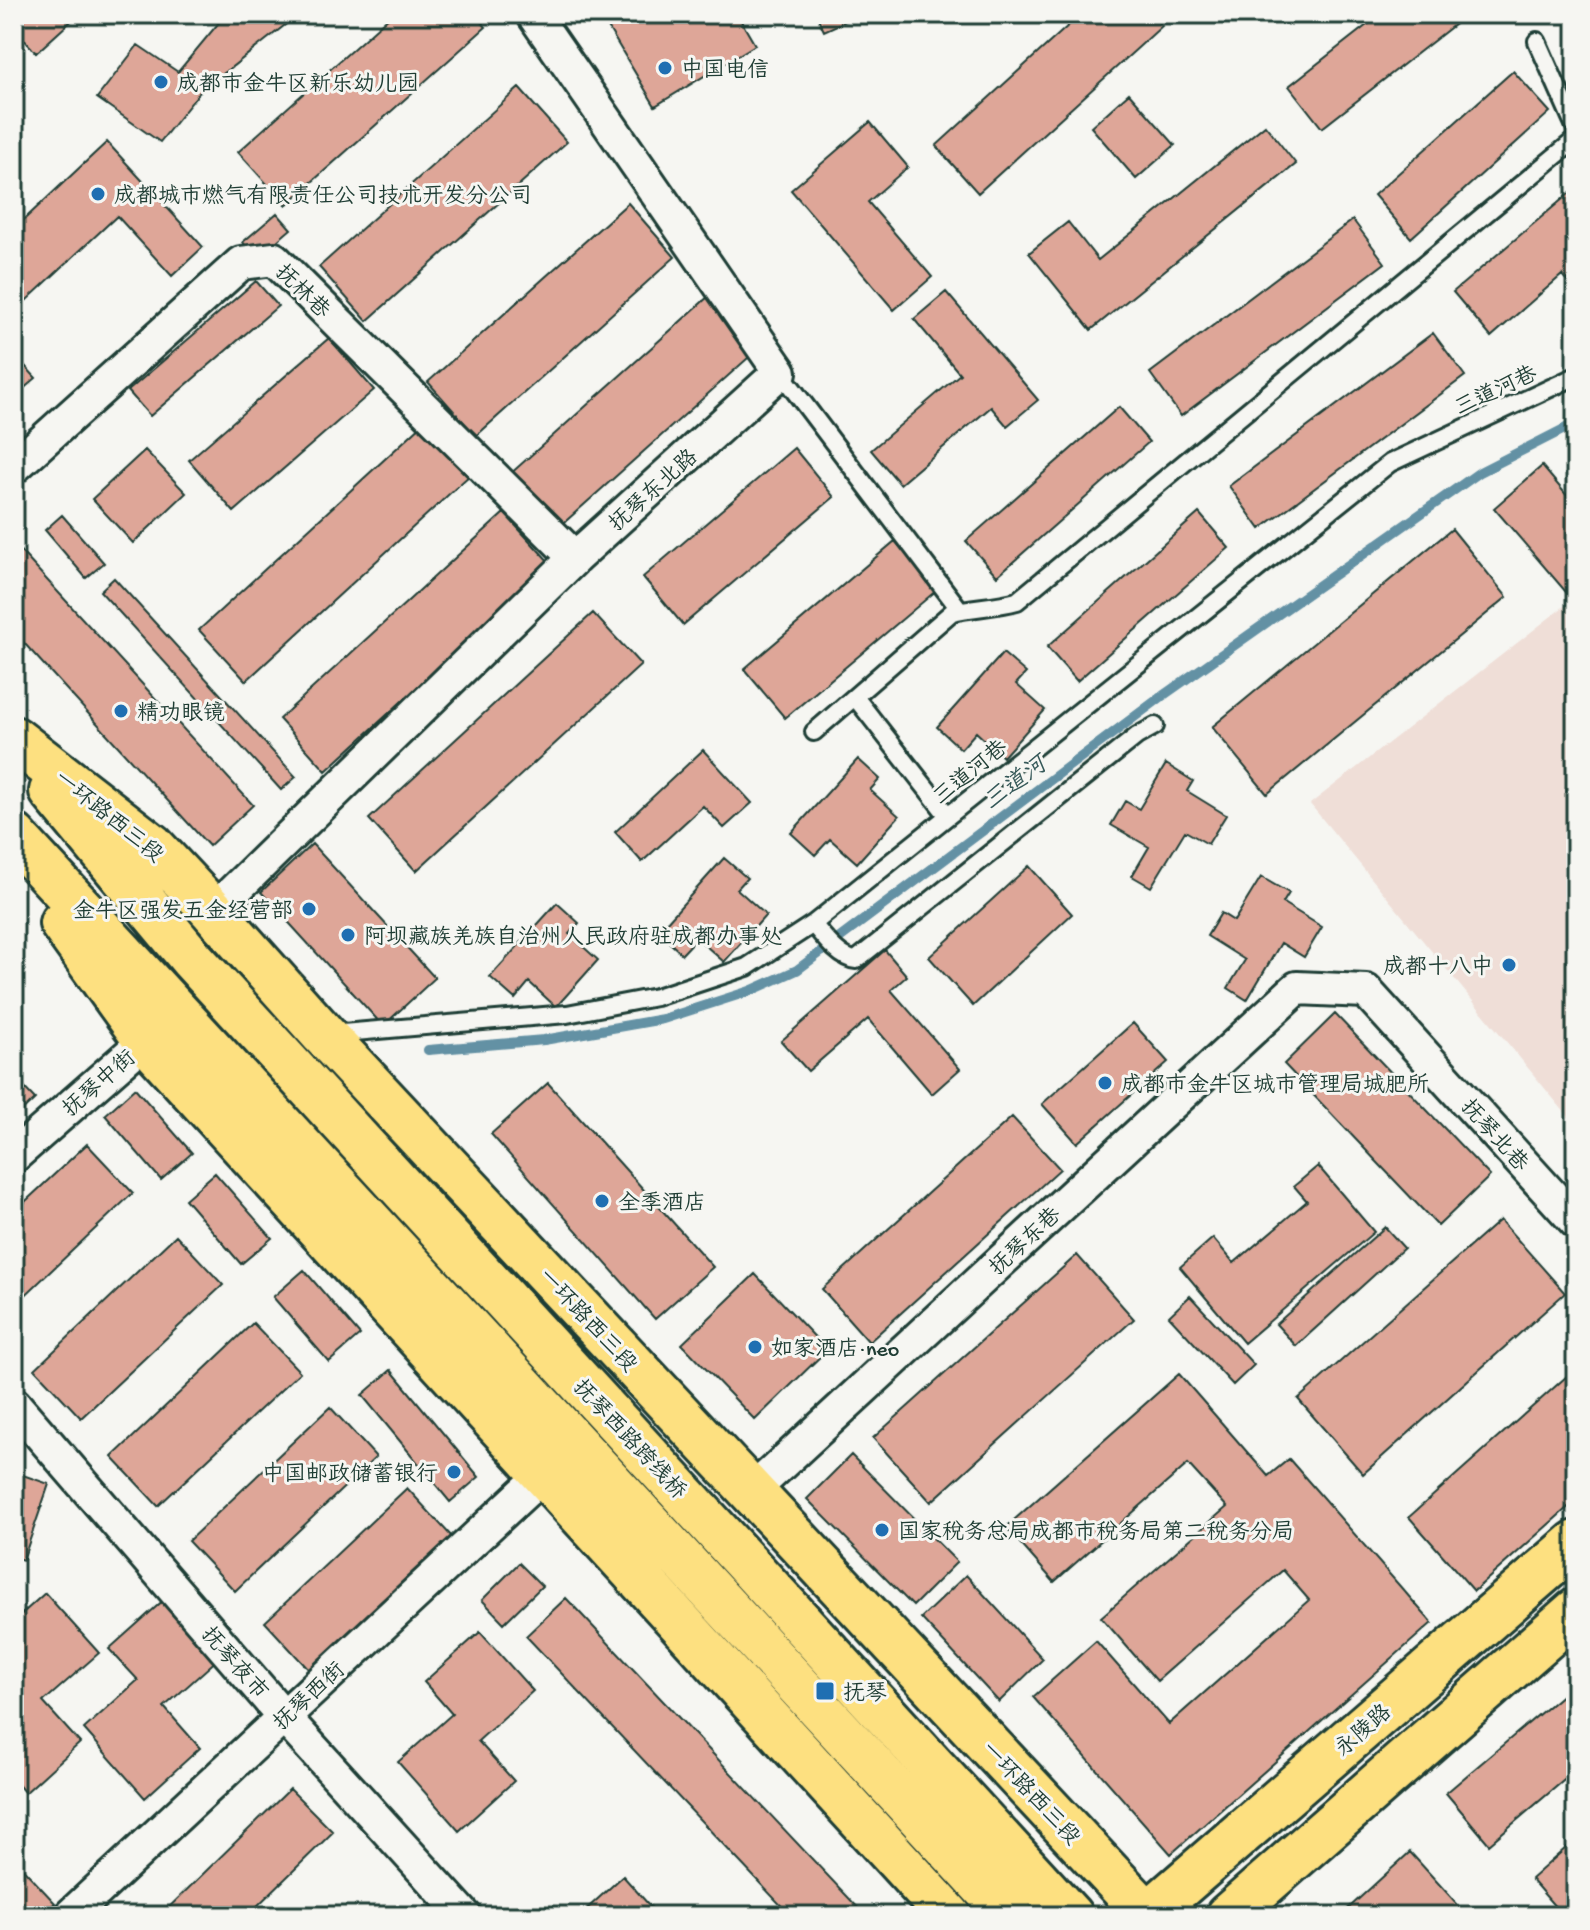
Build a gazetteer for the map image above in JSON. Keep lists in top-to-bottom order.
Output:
{
  "streets": {
    "main road": ["一环路西三段", "抚琴西路跨线桥", "永陵路"],
    "street": [
      "抚林巷",
      "抚琴东北路",
      "抚琴中街",
      "抚琴北巷",
      "抚琴东巷",
      "抚琴夜市",
      "抚琴西街"
    ],
    "lane": ["三道河巷"]
  },
  "crossings": [
    ["抚林巷", "抚琴东北路"],
    ["三道河巷", "一环路西三段"],
    ["抚琴东北路", "一环路西三段"],
    ["一环路西三段", "抚琴东巷"],
    ["一环路西三段", "永陵路"],
    ["抚琴北巷", "抚琴东巷"],
    ["抚琴夜市", "抚琴西街"]
  ],
  "water": ["三道河"],
  "places": {
    "other": [
      "中国电信",
      "成都市金牛区新乐幼儿园",
      "成都城市燃气有限责任公司技术开发分公司",
      "精功眼镜",
      "金牛区强发五金经营部",
      "阿坝藏族羌族自治州人民政府驻成都办事处",
      "成都十八中",
      "成都市金牛区城市管理局城肥所",
      "全季酒店",
      "如家酒店·neo",
      "中国邮政储蓄银行",
      "国家税务总局成都市税务局第二税务分局"
    ],
    "transit": ["抚琴"]
  }
}
